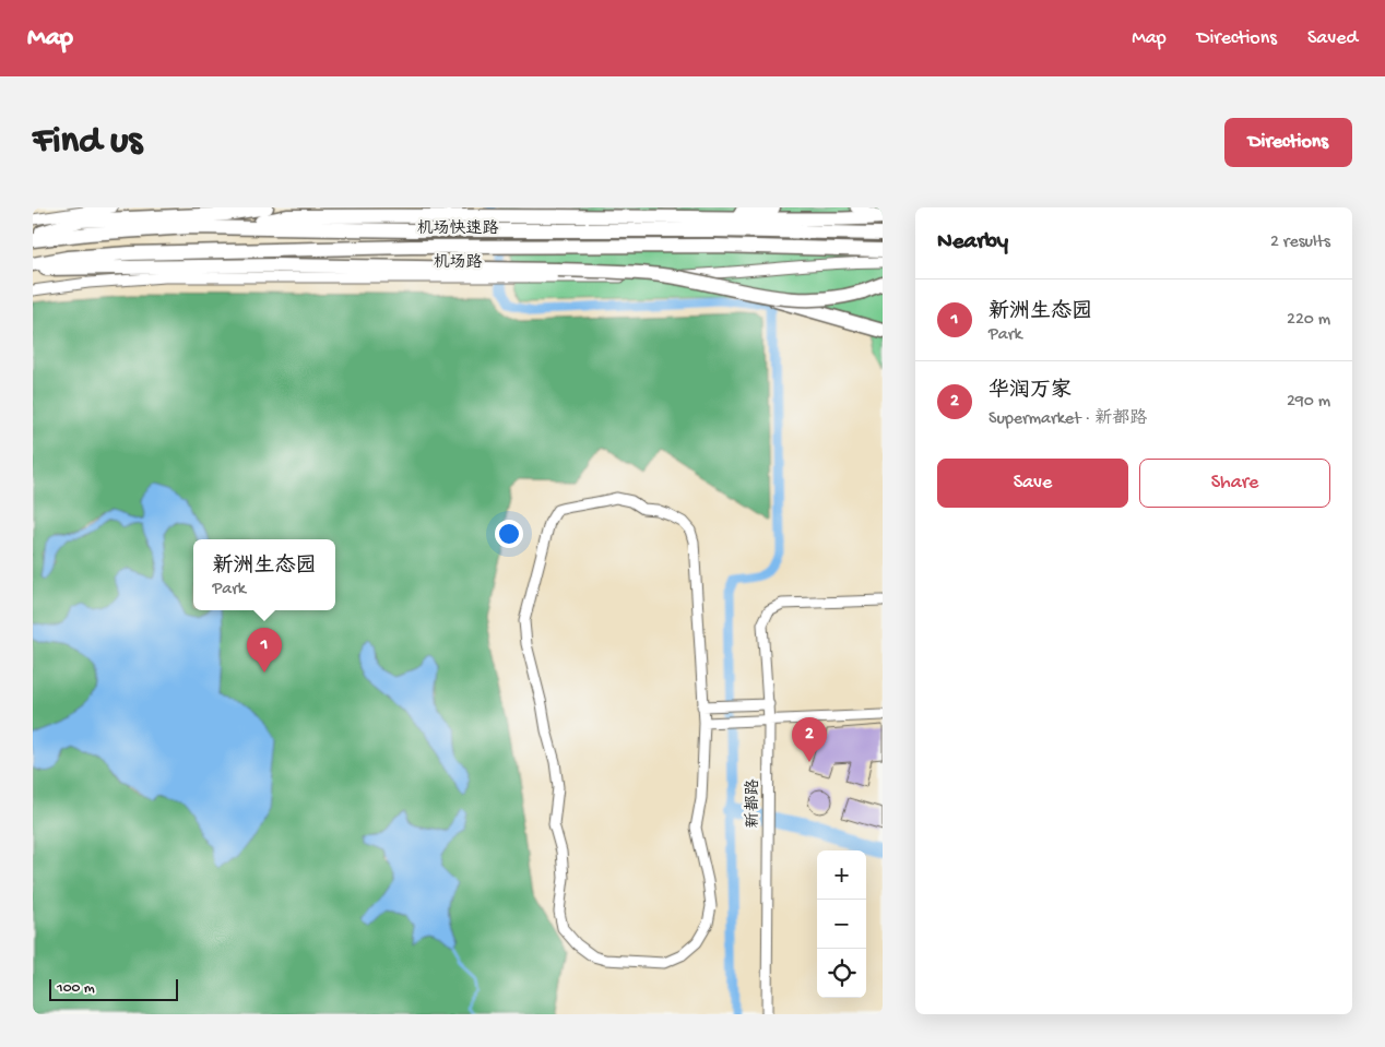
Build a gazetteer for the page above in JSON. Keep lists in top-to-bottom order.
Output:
{
  "streets": {
    "highway": ["机场快速路"],
    "street": ["机场路", "新都路"]
  },
  "scale_bar": "100 m",
  "page": {
    "header": "Map",
    "nav": ["Map", "Directions", "Saved"],
    "buttons": [
      "Directions",
      ["Save", "Share"]
    ],
    "title": "Find us",
    "heading": ["Nearby", "2 results"],
    "list": [
      {
        "mark": "1",
        "name": "新洲生态园",
        "note": "Park",
        "value": "220 m"
      },
      {
        "mark": "2",
        "name": "华润万家",
        "note": "Supermarket · 新都路",
        "value": "290 m"
      }
    ],
    "popup": ["新洲生态园", "Park"],
    "pins": ["1", "2"],
    "map_buttons": ["+", "−"],
    "scale": "100 m"
  }
}
